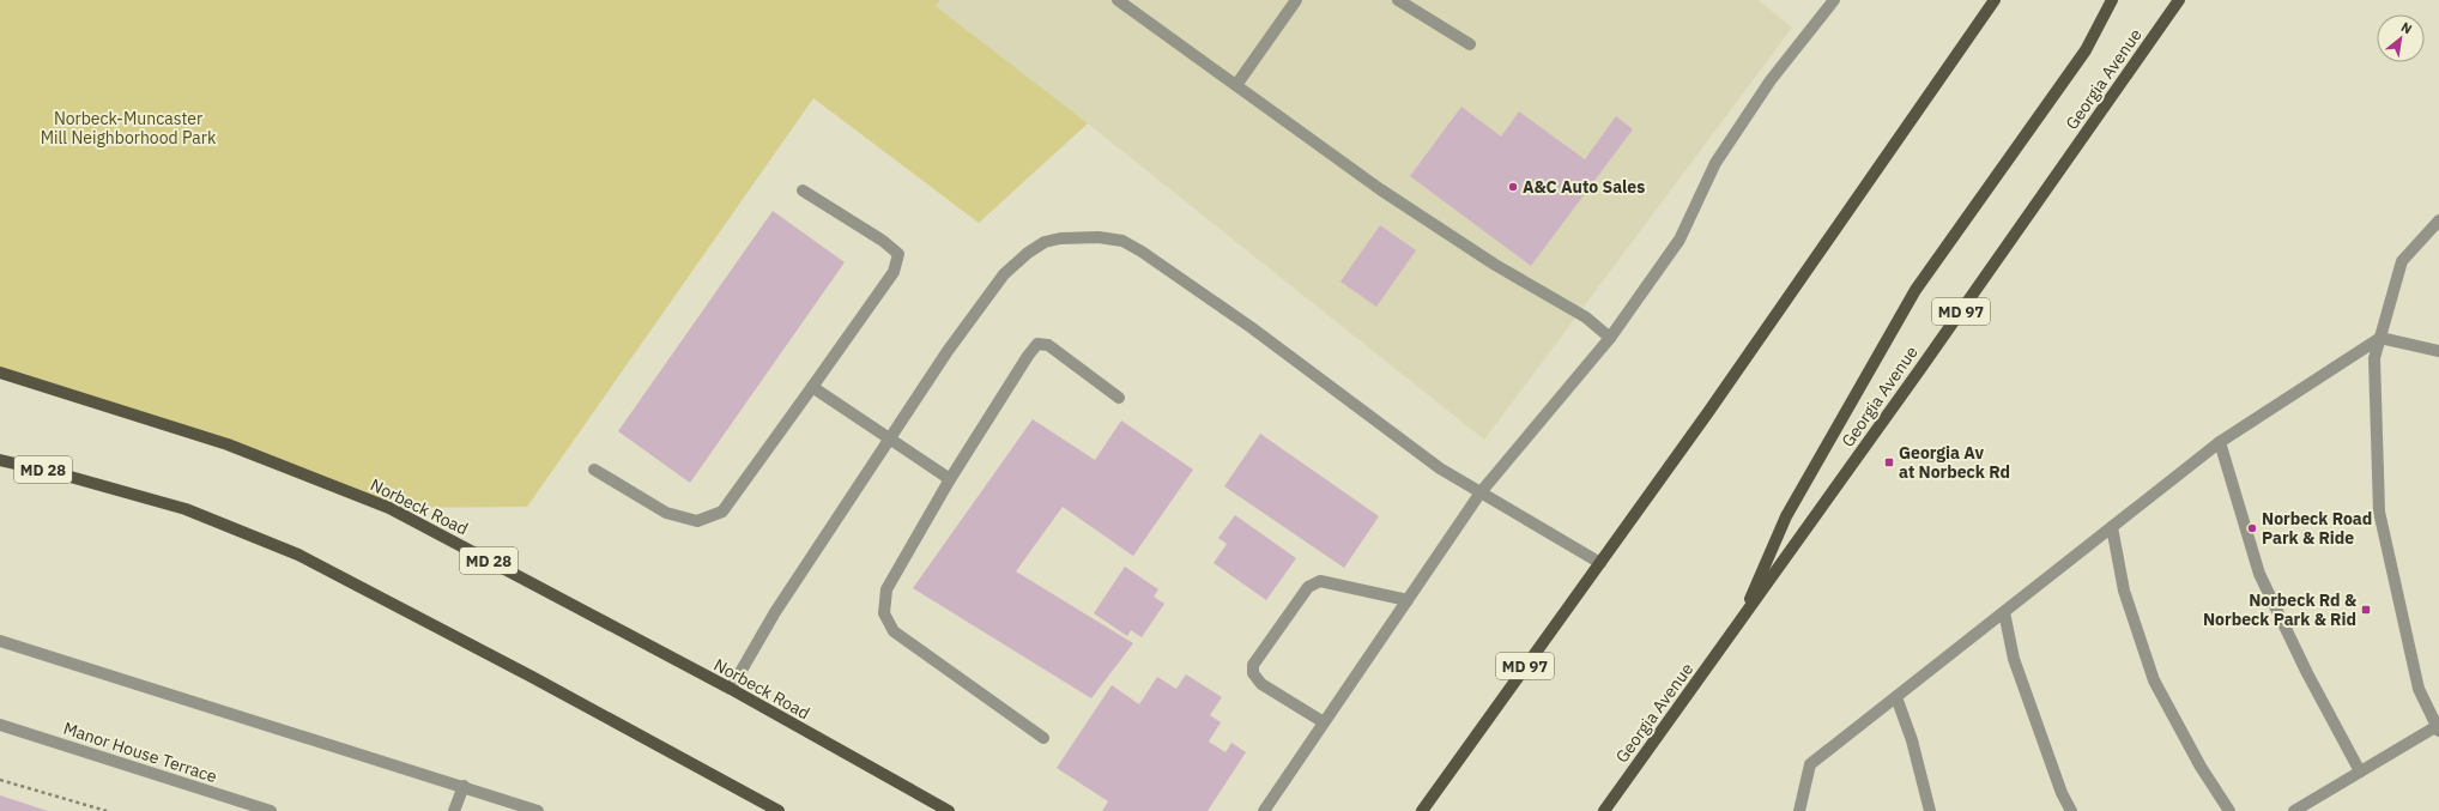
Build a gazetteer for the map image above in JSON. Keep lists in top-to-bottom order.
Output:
{
  "streets": {
    "main road": [
      "Georgia Avenue",
      "MD 97",
      "MD 28",
      "Norbeck Road"
    ],
    "street": ["Manor House Terrace"]
  },
  "parks": ["Norbeck-Muncaster Mill Neighborhood Park"],
  "places": {
    "other": ["A&C Auto Sales", "Norbeck Road Park & Ride"],
    "transit": ["Georgia Av at Norbeck Rd", "Norbeck Rd & Norbeck Park & Rid"]
  },
  "north": "top right"
}
